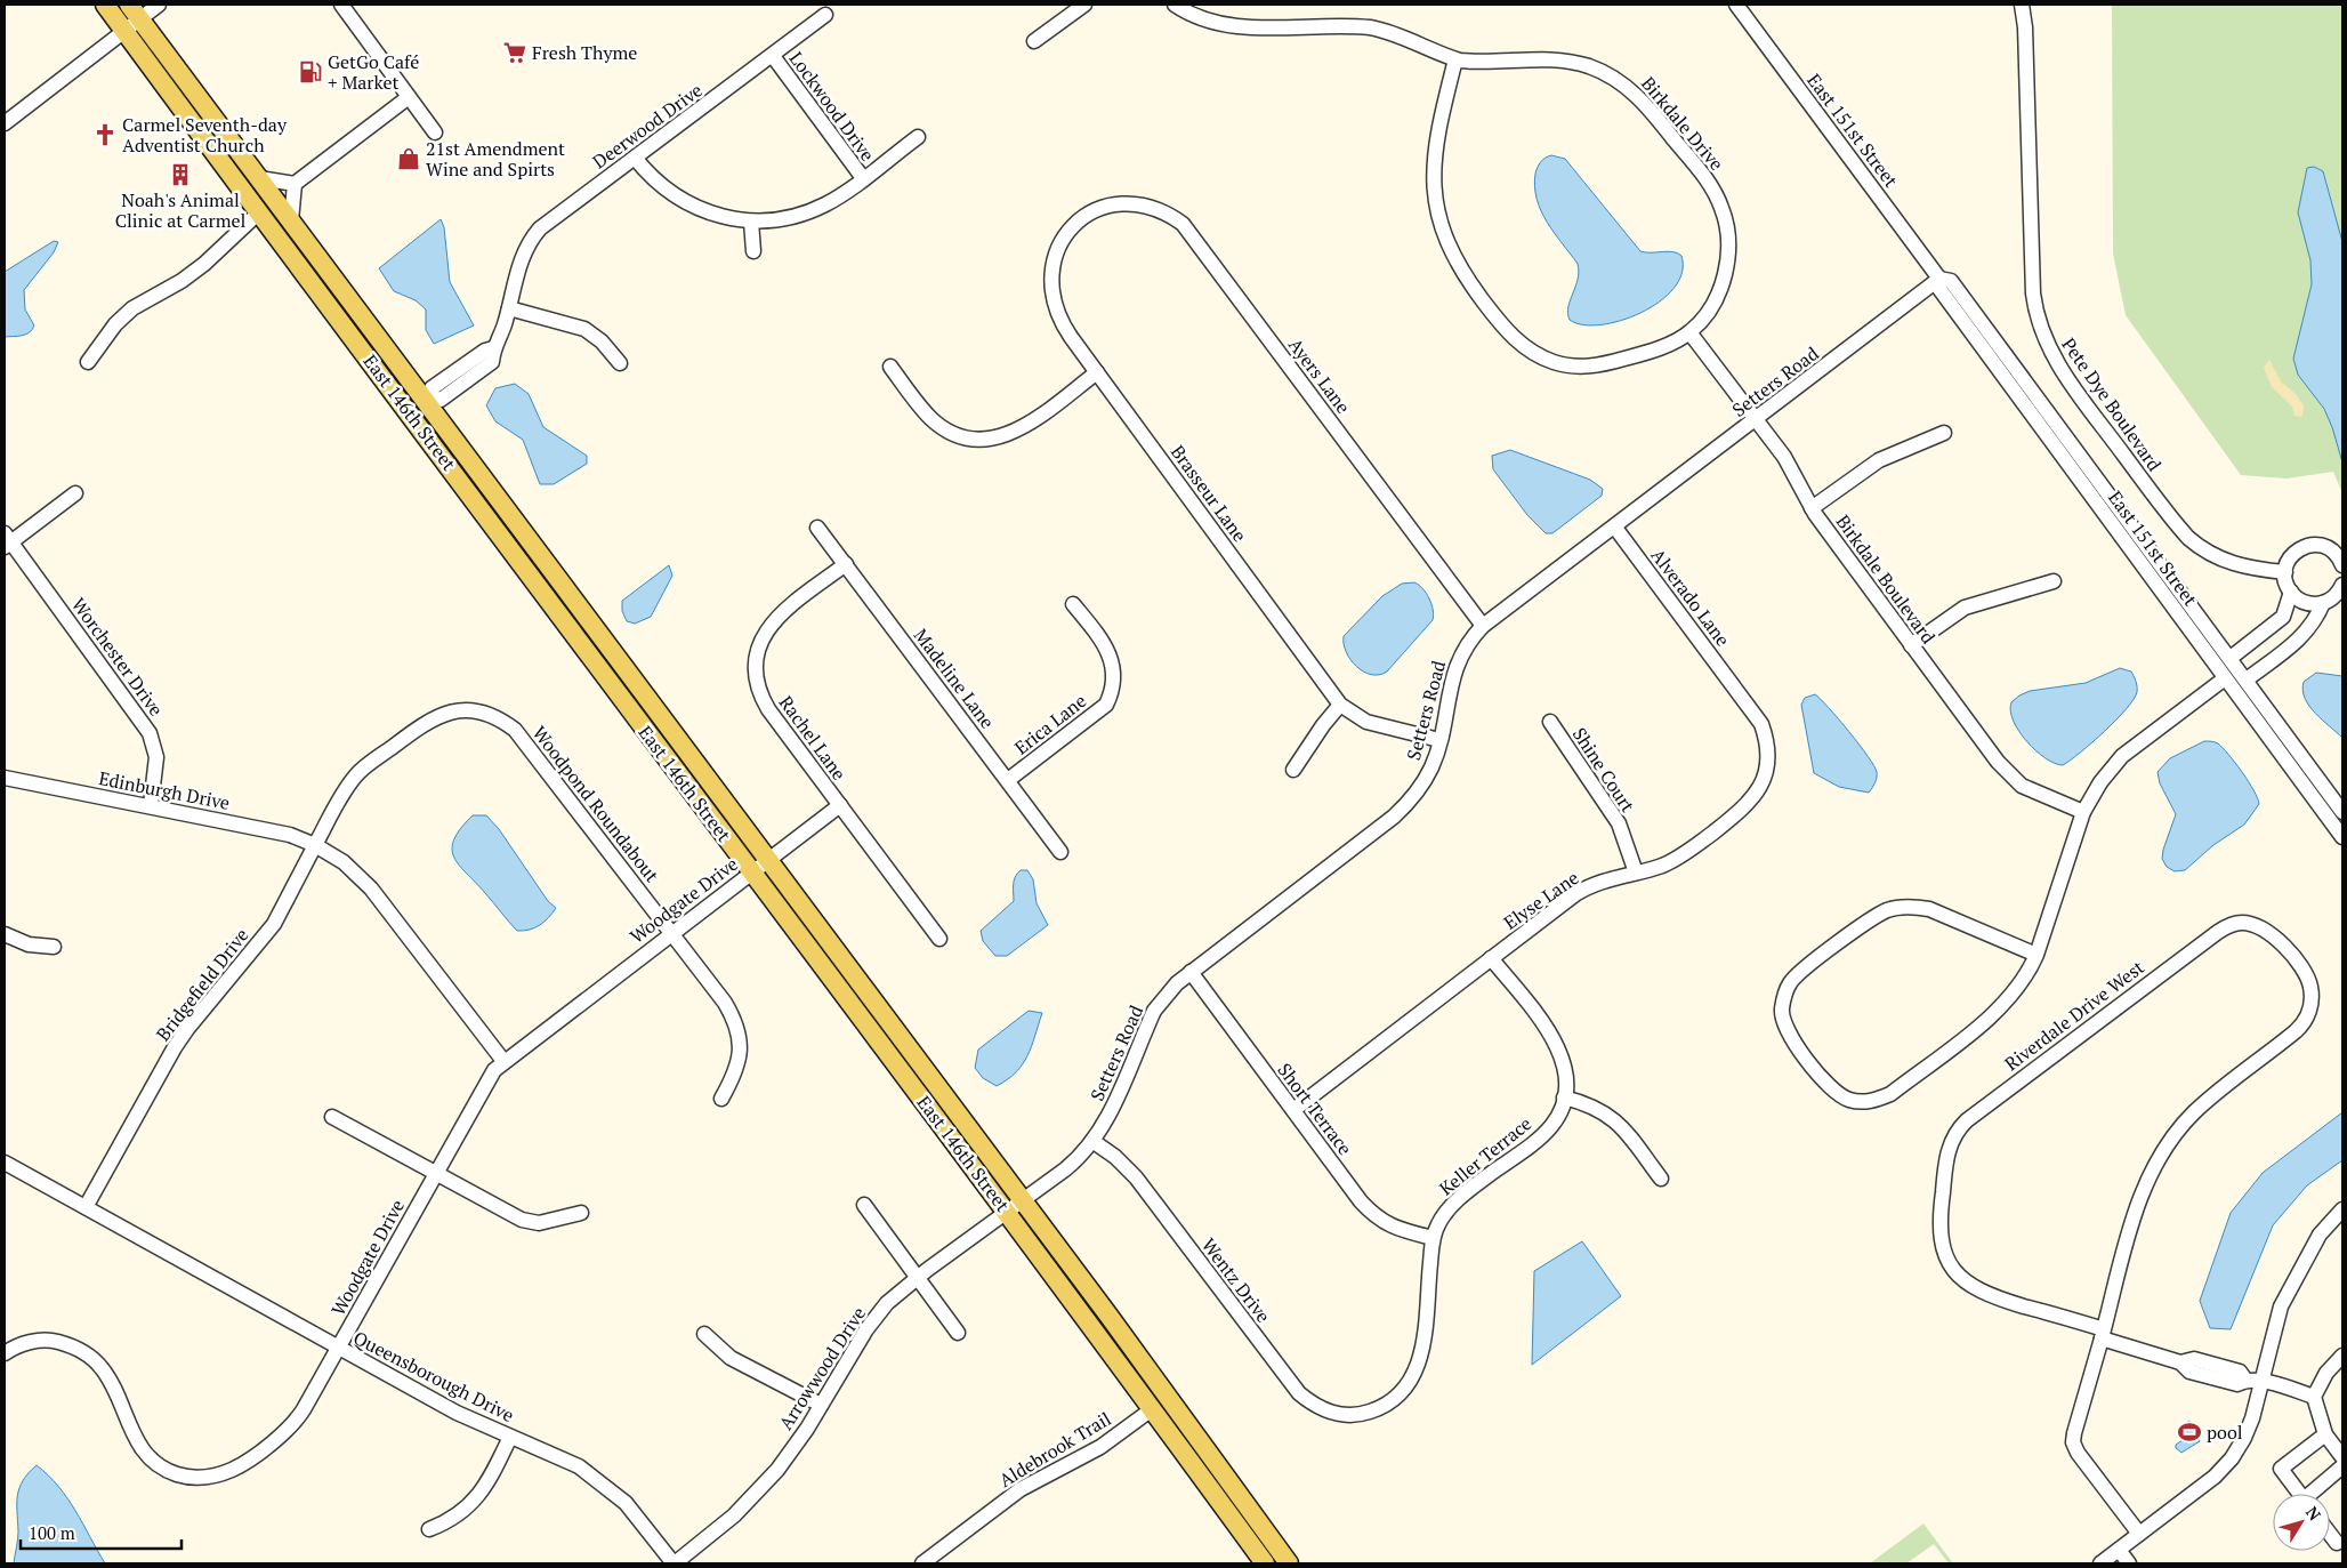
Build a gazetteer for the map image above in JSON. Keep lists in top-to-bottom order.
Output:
{
  "streets": {
    "main road": ["East 146th Street"],
    "street": [
      "Lockwood Drive",
      "Birkdale Drive",
      "Deerwood Drive",
      "East 151st Street",
      "Ayers Lane",
      "Setters Road",
      "Pete Dye Boulevard",
      "Brasseur Lane",
      "Birkdale Boulevard",
      "Alverado Lane",
      "Worchester Drive",
      "Madeline Lane",
      "Erica Lane",
      "Rachel Lane",
      "Shine Court",
      "Edinburgh Drive",
      "Woodpond Roundabout",
      "Woodgate Drive",
      "Elyse Lane",
      "Bridgefield Drive",
      "Riverdale Drive West",
      "Short Terrace",
      "Keller Terrace",
      "Wentz Drive",
      "Arrowwood Drive",
      "Queensborough Drive",
      "Aldebrook Trail"
    ]
  },
  "crossings": [
    ["Lockwood Drive", "Deerwood Drive"],
    ["Birkdale Drive", "Birkdale Boulevard"],
    ["Deerwood Drive", "East 146th Street"],
    ["East 151st Street", "Setters Road"],
    ["Ayers Lane", "Setters Road"],
    ["Ayers Lane", "Brasseur Lane"],
    ["Setters Road", "East 146th Street"],
    ["Setters Road", "Brasseur Lane"],
    ["Setters Road", "Birkdale Boulevard"],
    ["Setters Road", "Alverado Lane"],
    ["Setters Road", "Short Terrace"],
    ["Setters Road", "Wentz Drive"],
    ["Setters Road", "Arrowwood Drive"],
    ["East 146th Street", "Woodgate Drive"],
    ["East 146th Street", "Arrowwood Drive"],
    ["East 146th Street", "Aldebrook Trail"],
    ["Alverado Lane", "Elyse Lane"],
    ["Worchester Drive", "Edinburgh Drive"],
    ["Madeline Lane", "Erica Lane"],
    ["Madeline Lane", "Rachel Lane"],
    ["Rachel Lane", "Woodgate Drive"],
    ["Shine Court", "Elyse Lane"],
    ["Edinburgh Drive", "Woodpond Roundabout"],
    ["Edinburgh Drive", "Bridgefield Drive"],
    ["Woodpond Roundabout", "Woodgate Drive"],
    ["Woodpond Roundabout", "Bridgefield Drive"],
    ["Woodgate Drive", "Queensborough Drive"],
    ["Elyse Lane", "Short Terrace"],
    ["Elyse Lane", "Keller Terrace"],
    ["Bridgefield Drive", "Queensborough Drive"],
    ["Short Terrace", "Keller Terrace"],
    ["Keller Terrace", "Wentz Drive"],
    ["Arrowwood Drive", "Queensborough Drive"]
  ],
  "places": {
    "supermarket": ["Fresh Thyme"],
    "fuel station": ["GetGo Café + Market"],
    "church": ["Carmel Seventh-day Adventist Church"],
    "shop": ["21st Amendment Wine and Spirts"],
    "building": ["Noah's Animal Clinic at Carmel"],
    "sports": ["pool"]
  },
  "scale_bar": "100 m",
  "north": "top right"
}
